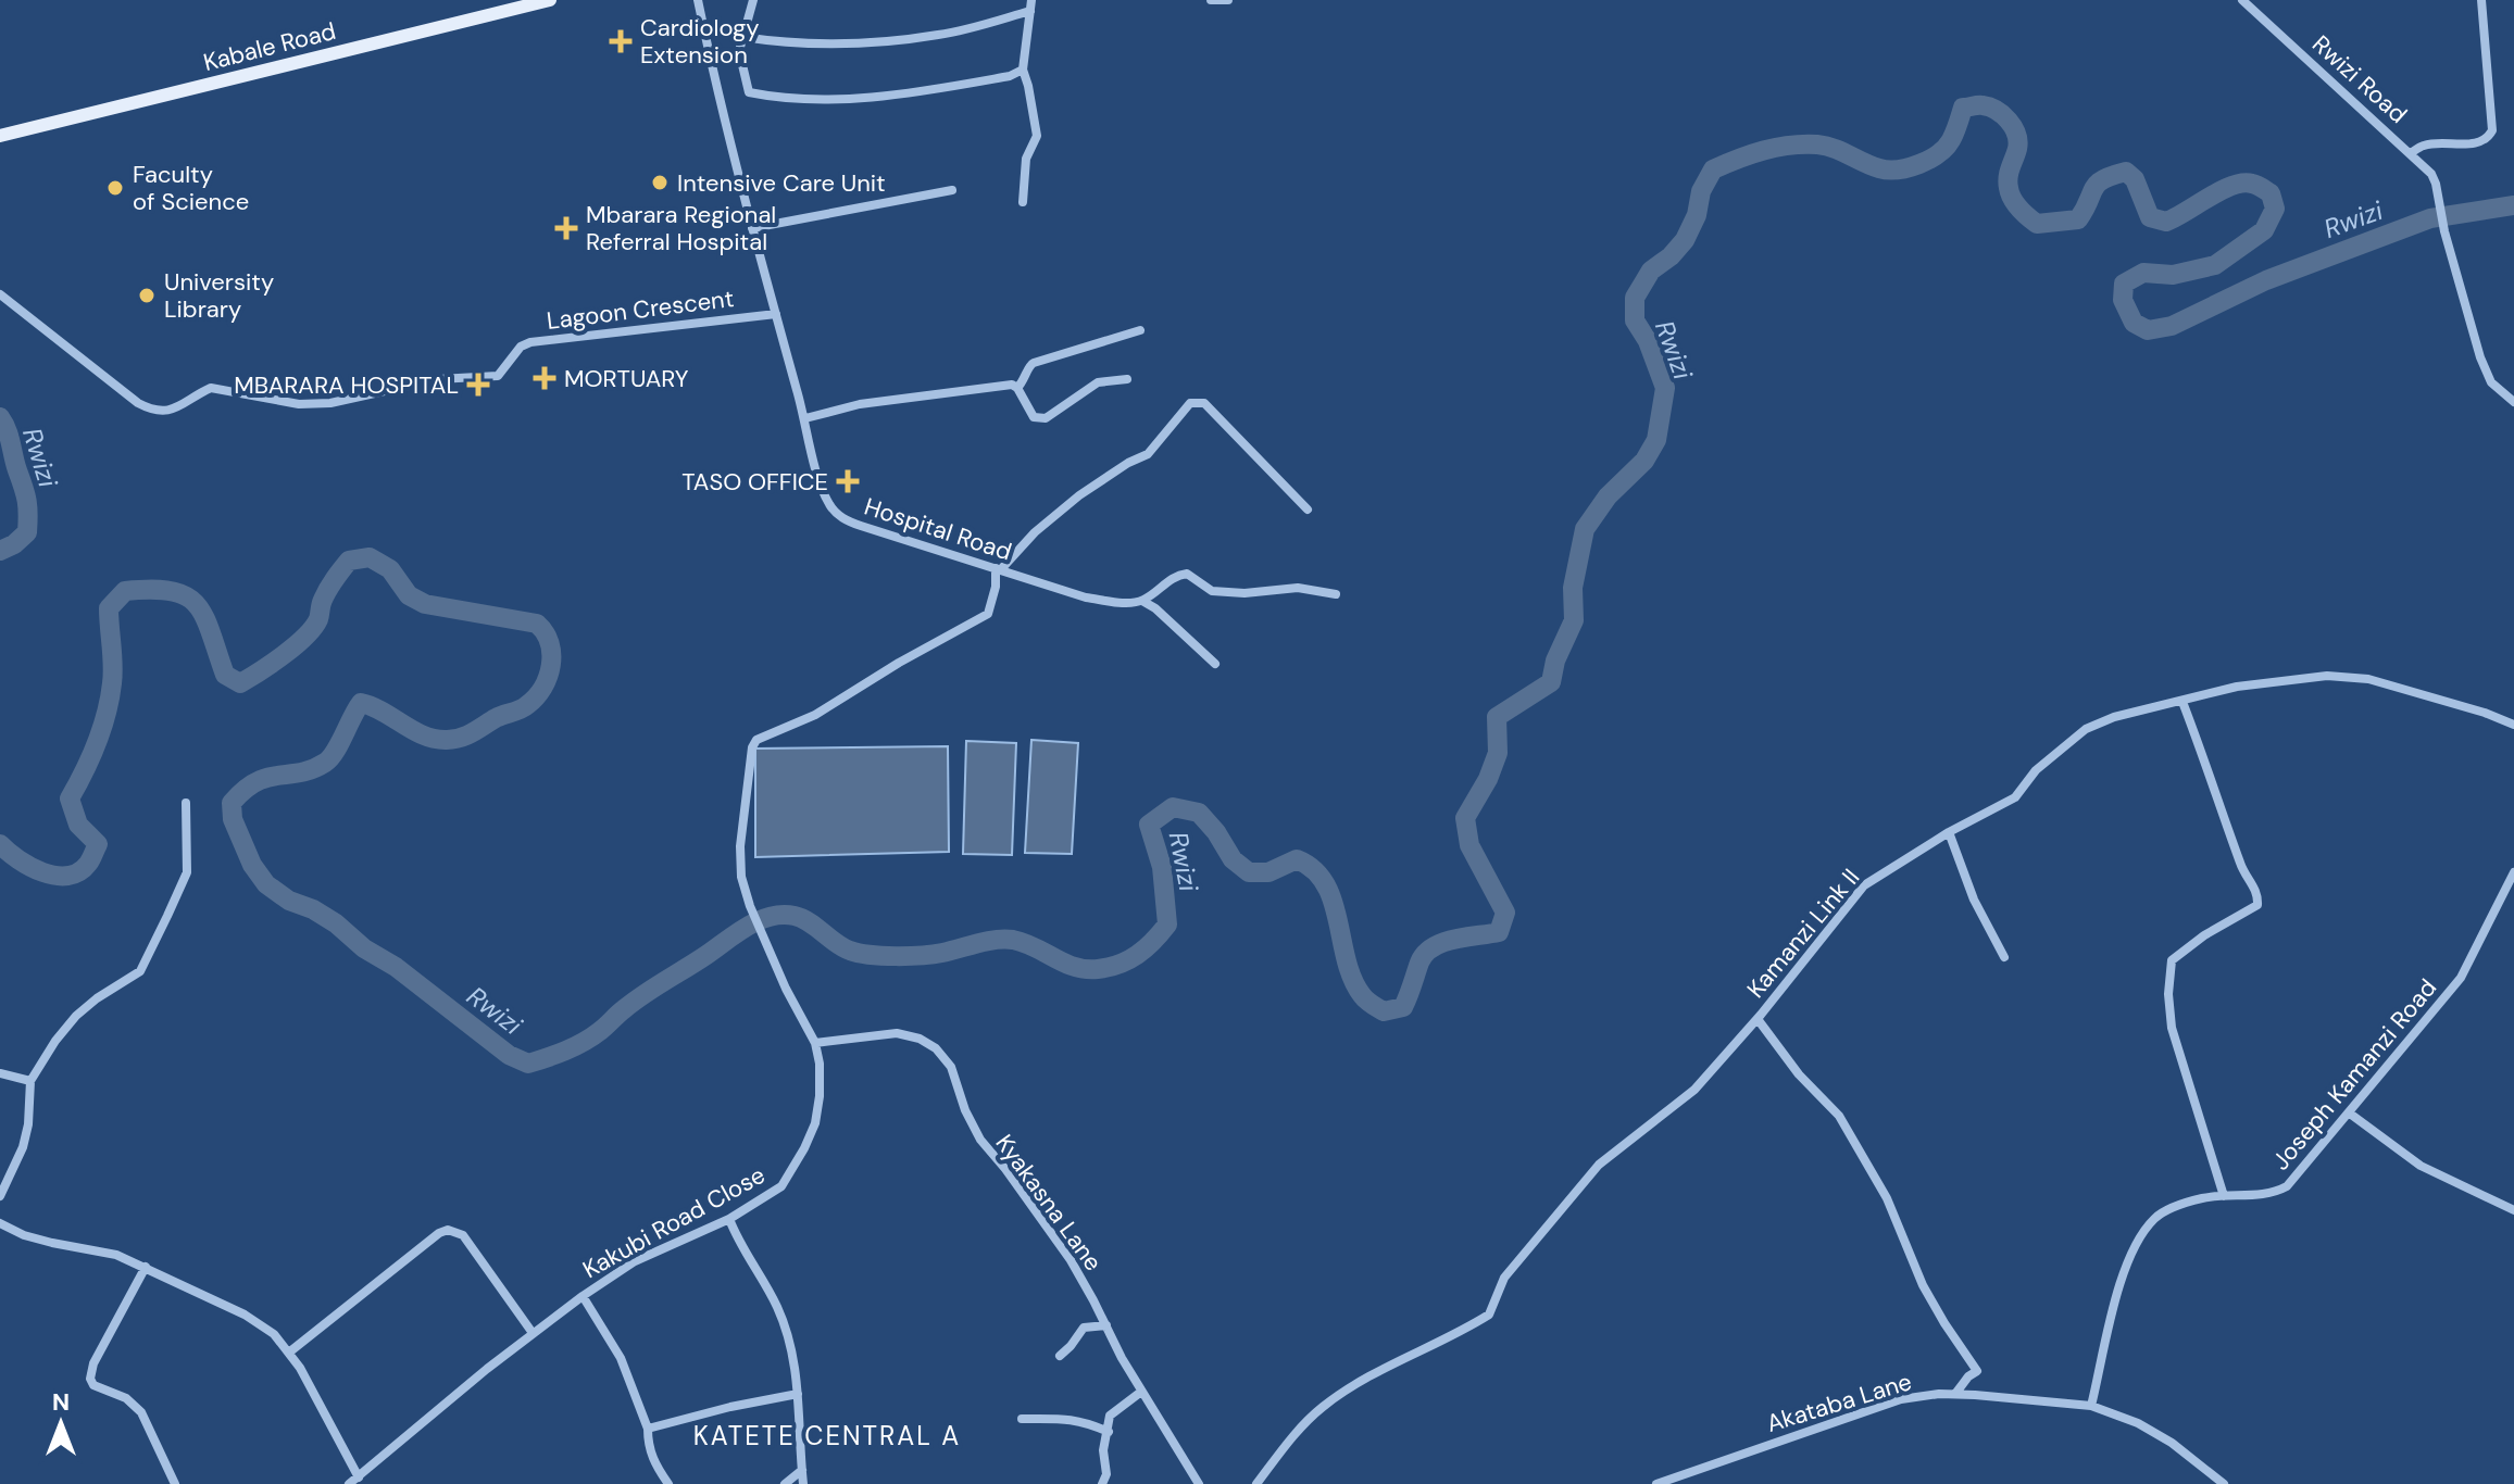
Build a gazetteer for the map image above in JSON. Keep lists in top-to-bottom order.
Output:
{
  "streets": {
    "main road": ["Kabale Road"],
    "street": [
      "Rwizi Road",
      "Lagoon Crescent",
      "Hospital Road",
      "Kamanzi Link II",
      "Joseph Kamanzi Road",
      "Kyakasna Lane",
      "Kakubi Road Close",
      "Akataba Lane"
    ]
  },
  "crossings": [
    ["Lagoon Crescent", "Hospital Road"],
    ["Hospital Road", "Kakubi Road Close"],
    ["Joseph Kamanzi Road", "Akataba Lane"],
    ["Kyakasna Lane", "Kakubi Road Close"]
  ],
  "districts": ["KATETE CENTRAL A"],
  "water": ["Rwizi"],
  "places": {
    "health": [
      "Cardiology Extension",
      "Mbarara Regional Referral Hospital",
      "MORTUARY",
      "MBARARA HOSPITAL",
      "TASO OFFICE"
    ],
    "other": ["Intensive Care Unit", "Faculty of Science", "University Library"]
  },
  "north": "top"
}
